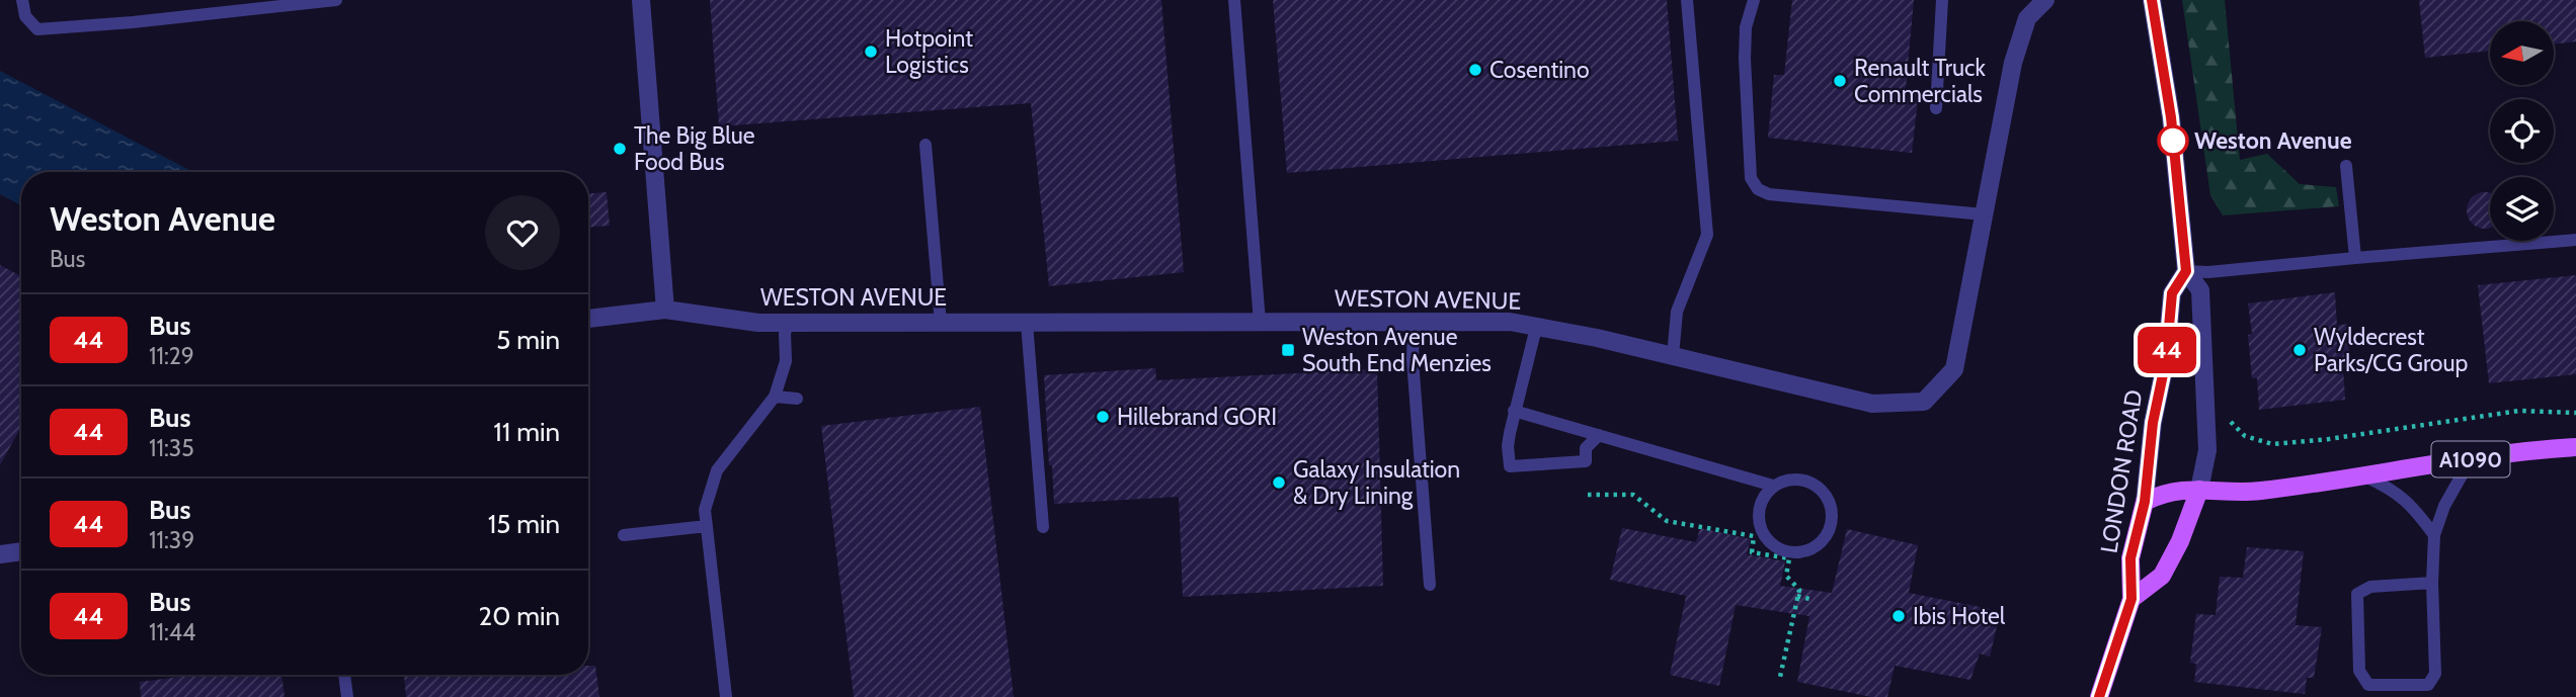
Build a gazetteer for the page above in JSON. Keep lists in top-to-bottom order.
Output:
{
  "streets": {
    "main road": ["A1090", "LONDON ROAD"],
    "street": ["WESTON AVENUE"]
  },
  "crossings": [
    ["A1090", "LONDON ROAD"]
  ],
  "places": {
    "other": [
      "Hotpoint Logistics",
      "Cosentino",
      "Renault Truck Commercials",
      "Weston Avenue",
      "The Big Blue Food Bus",
      "Wyldecrest Parks/CG Group",
      "Hillebrand GORI",
      "Galaxy Insulation & Dry Lining",
      "Ibis Hotel"
    ],
    "transit": ["Weston Avenue South End Menzies"]
  },
  "lines": ["bus line 44"],
  "north": "left",
  "page": {
    "on_map": "44",
    "heading": ["Weston Avenue", "Bus"],
    "list": [
      {
        "mark": "44",
        "name": "Bus",
        "note": "11:29",
        "value": "5 min"
      },
      {
        "mark": "44",
        "name": "Bus",
        "note": "11:35",
        "value": "11 min"
      },
      {
        "mark": "44",
        "name": "Bus",
        "note": "11:39",
        "value": "15 min"
      },
      {
        "mark": "44",
        "name": "Bus",
        "note": "11:44",
        "value": "20 min"
      }
    ]
  }
}
